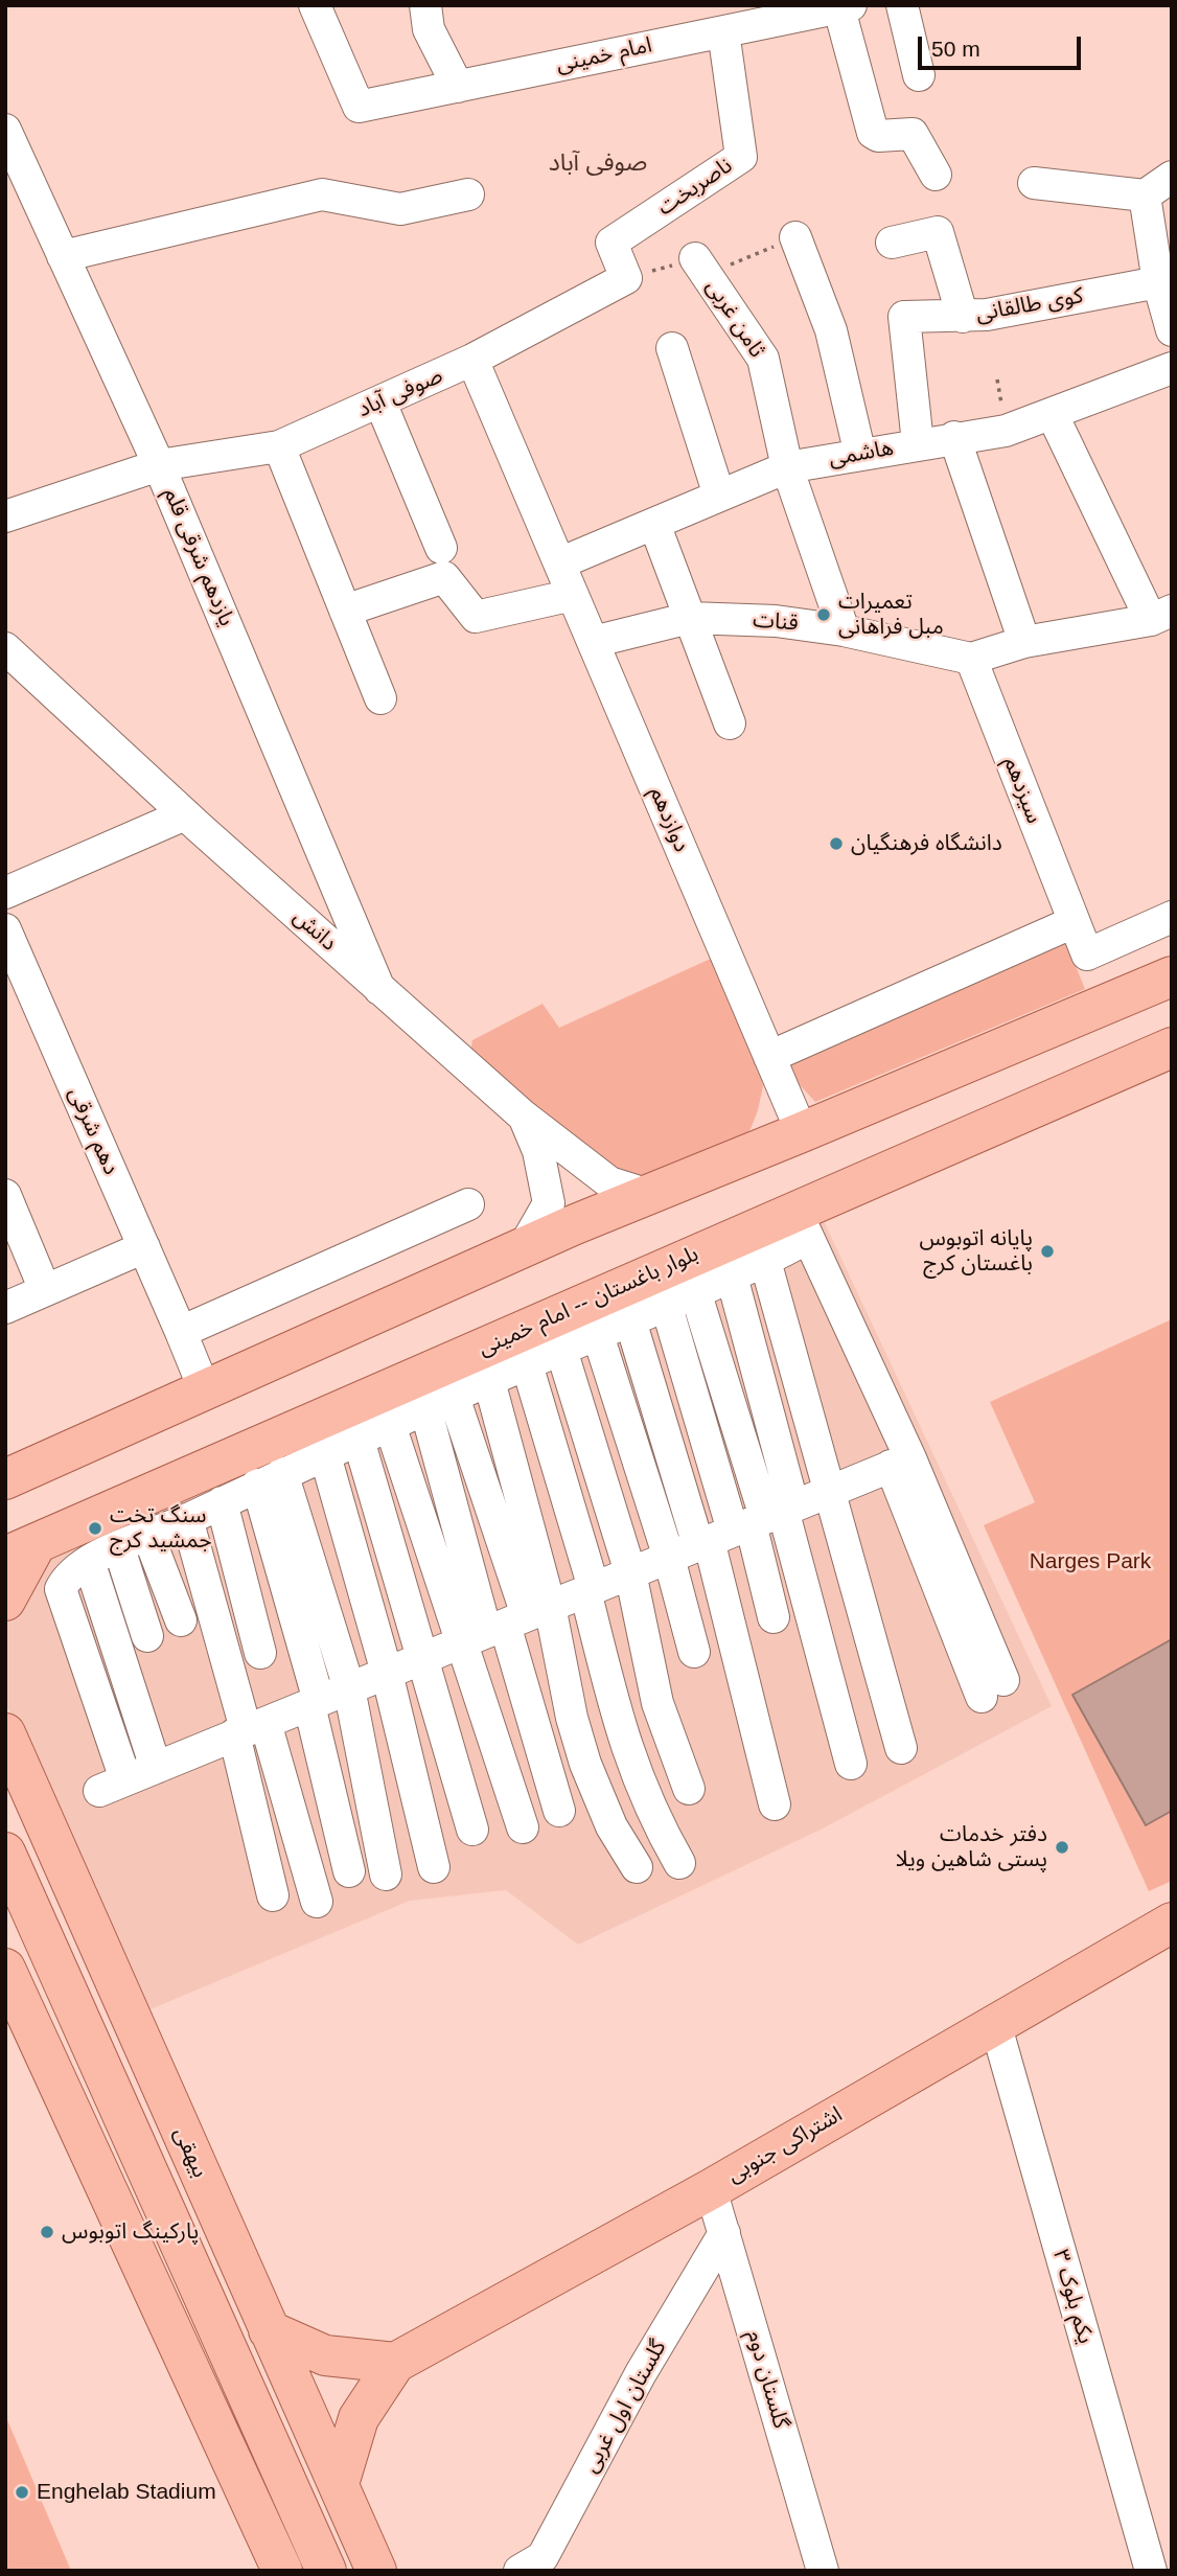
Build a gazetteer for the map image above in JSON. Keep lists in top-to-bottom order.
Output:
{
  "streets": {
    "main road": ["بلوار باغستان -- امام خمینی", "اشتراکی جنوبی", "بیهقی"],
    "street": [
      "امام خمینی",
      "ناصربخت",
      "کوی طالقانی",
      "ثامن غربی",
      "صوفی آباد",
      "هاشمی",
      "یازدهم شرقی قلم",
      "قنات",
      "سیزدهم",
      "دوازدهم",
      "دانش",
      "دهم شرقی",
      "یکم بلوک ۳",
      "گلستان دوم",
      "گلستان اول غربی"
    ]
  },
  "crossings": [
    ["امام خمینی", "ناصربخت"],
    ["ناصربخت", "صوفی آباد"],
    ["کوی طالقانی", "هاشمی"],
    ["ثامن غربی", "هاشمی"],
    ["ثامن غربی", "قنات"],
    ["صوفی آباد", "یازدهم شرقی قلم"],
    ["صوفی آباد", "دوازدهم"],
    ["هاشمی", "دوازدهم"],
    ["یازدهم شرقی قلم", "دانش"],
    ["قنات", "سیزدهم"],
    ["قنات", "دوازدهم"],
    ["اشتراکی جنوبی", "بیهقی"],
    ["اشتراکی جنوبی", "یکم بلوک ۳"],
    ["اشتراکی جنوبی", "گلستان دوم"],
    ["گلستان دوم", "گلستان اول غربی"]
  ],
  "districts": ["صوفی آباد"],
  "parks": ["Narges Park"],
  "places": [
    "تعمیرات مبل فراهانی",
    "دانشگاه فرهنگیان",
    "پایانه اتوبوس باغستان کرج",
    "سنگ تخت جمشید کرج",
    "دفتر خدمات پستی شاهین ویلا",
    "پارکینگ اتوبوس",
    "Enghelab Stadium"
  ],
  "scale_bar": "50 m"
}
